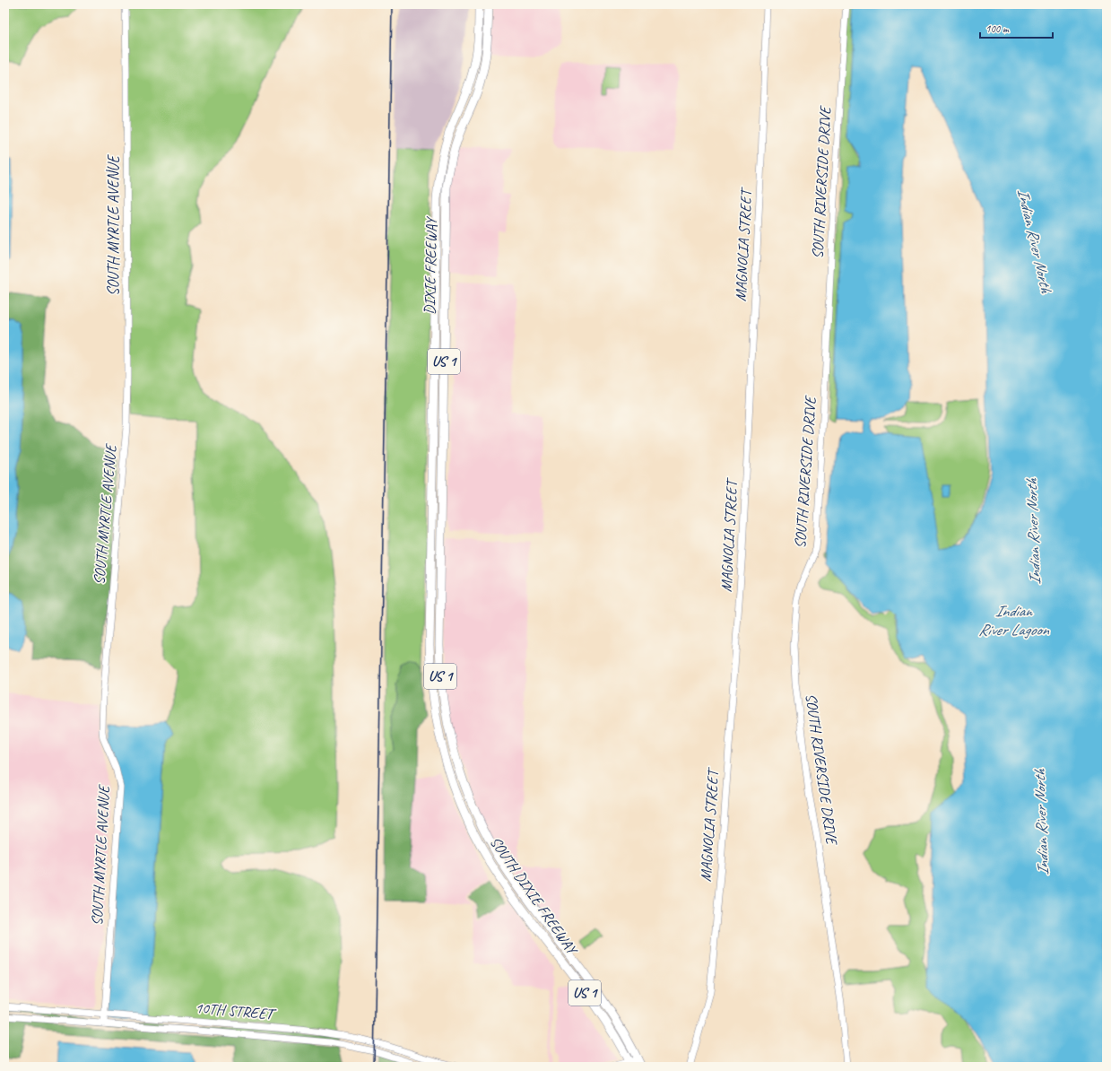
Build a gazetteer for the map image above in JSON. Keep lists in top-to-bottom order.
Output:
{
  "streets": {
    "main road": ["DIXIE FREEWAY", "US 1", "SOUTH DIXIE FREEWAY"],
    "street": [
      "SOUTH RIVERSIDE DRIVE",
      "SOUTH MYRTLE AVENUE",
      "MAGNOLIA STREET",
      "10TH STREET"
    ]
  },
  "crossings": [
    ["SOUTH MYRTLE AVENUE", "10TH STREET"],
    ["DIXIE FREEWAY", "SOUTH DIXIE FREEWAY"]
  ],
  "water": ["Indian River North", "Indian River Lagoon"],
  "scale_bar": "100 m"
}
